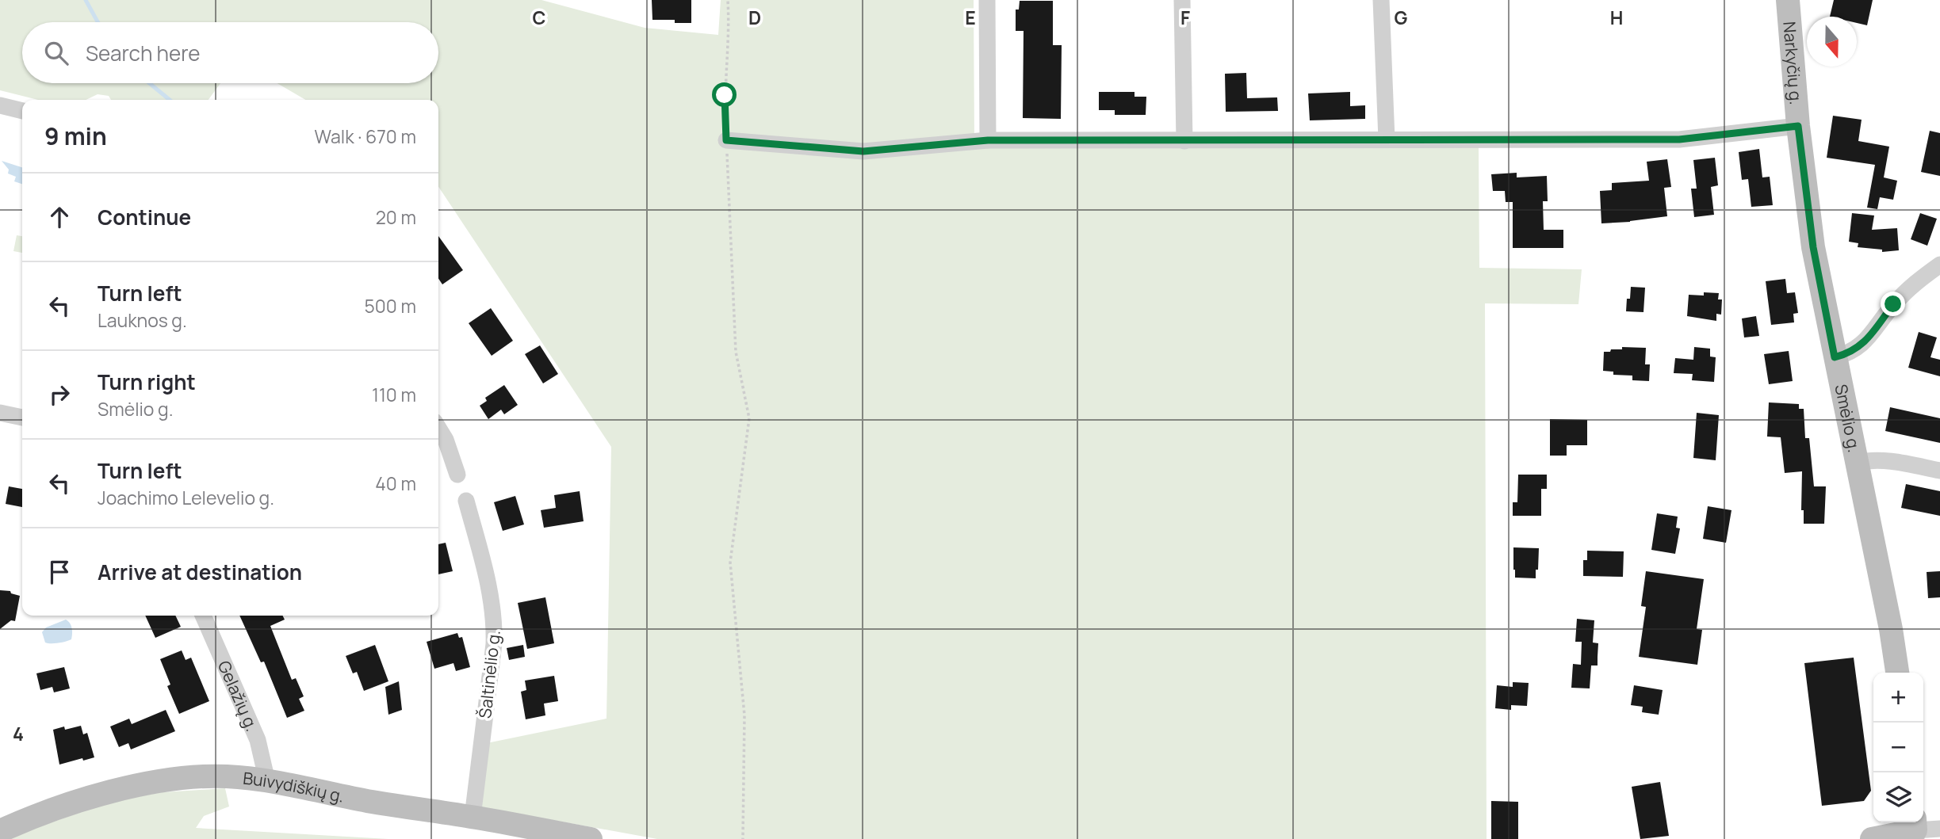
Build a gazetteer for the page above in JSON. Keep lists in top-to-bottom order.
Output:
{
  "streets": {
    "main road": ["Narkyčių g.", "Smėlio g.", "Buivydiškių g."],
    "street": ["Šaltinėlio g.", "Gelažių g."]
  },
  "crossings": [
    ["Narkyčių g.", "Smėlio g."],
    ["Šaltinėlio g.", "Buivydiškių g."],
    ["Gelažių g.", "Buivydiškių g."]
  ],
  "north": "bottom",
  "page": {
    "search": "Search here",
    "heading": ["9 min", "Walk · 670 m"],
    "list": [
      ["Continue", "20 m"],
      ["Turn left", "Lauknos g.", "500 m"],
      ["Turn right", "Smėlio g.", "110 m"],
      ["Turn left", "Joachimo Lelevelio g.", "40 m"],
      "Arrive at destination"
    ],
    "map_buttons": ["+", "−"]
  },
  "grid": {
    "columns": [
      "C",
      "D",
      "E",
      "F",
      "G",
      "H"
    ],
    "rows": ["4"]
  }
}
